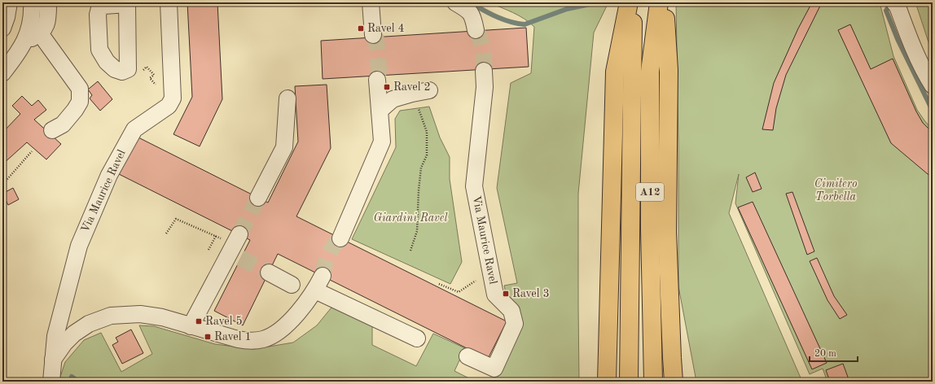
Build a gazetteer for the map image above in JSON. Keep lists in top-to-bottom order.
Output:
{
  "streets": {
    "highway": ["A12"],
    "street": ["Via Maurice Ravel"]
  },
  "parks": ["Cimitero Torbella", "Giardini Ravel"],
  "places": {
    "transit": [
      "Ravel 4",
      "Ravel 2",
      "Ravel 3",
      "Ravel 5",
      "Ravel 1"
    ]
  },
  "scale_bar": "20 m"
}
